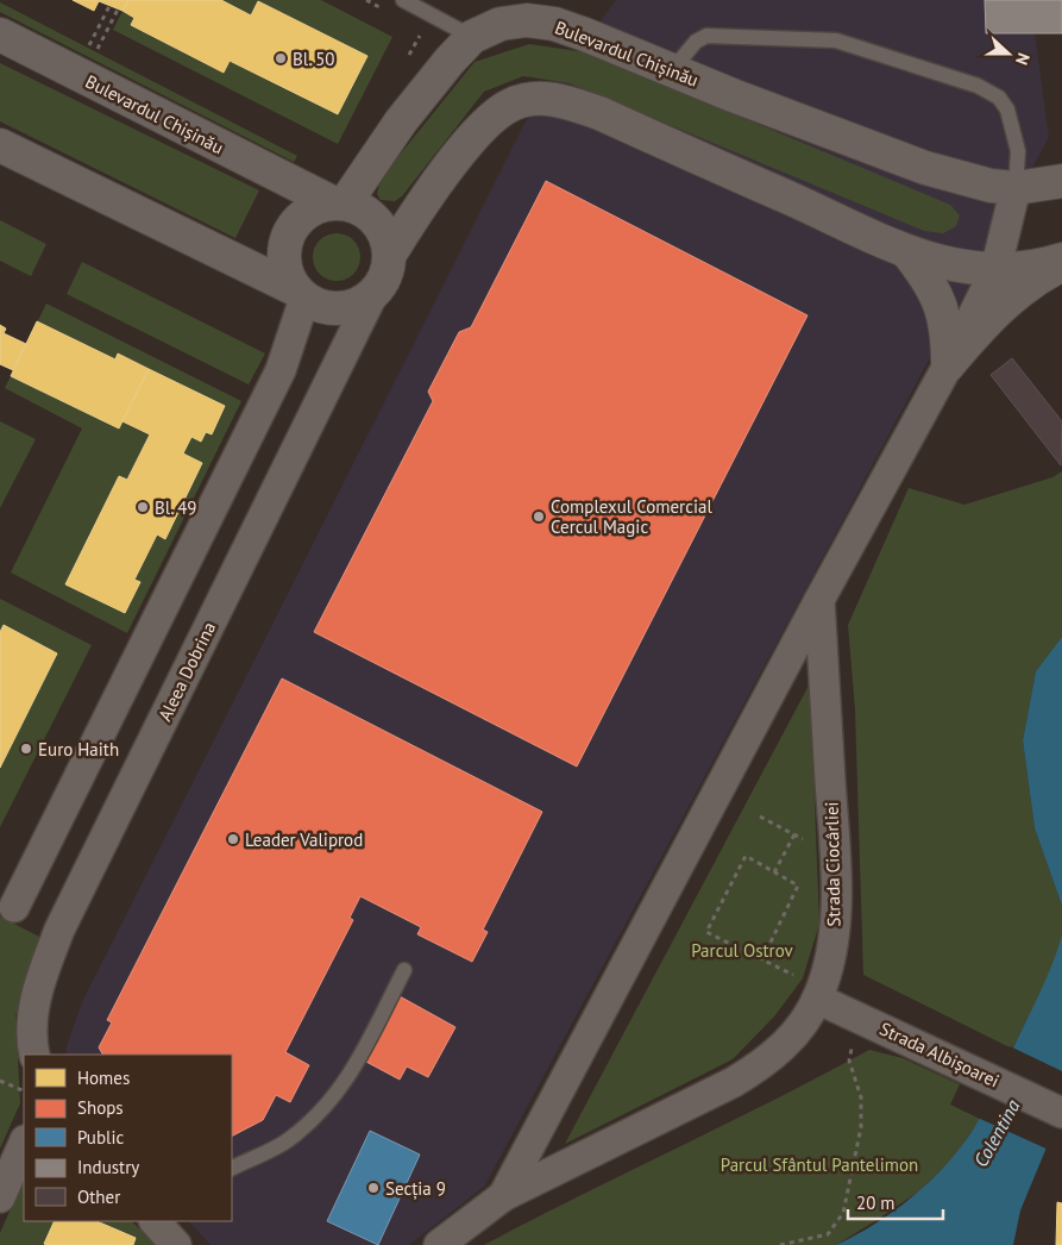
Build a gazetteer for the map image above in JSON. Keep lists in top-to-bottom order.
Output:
{
  "streets": {
    "main road": ["Bulevardul Chișinău"],
    "street": ["Aleea Dobrina", "Strada Ciocârliei", "Strada Albișoarei"]
  },
  "crossings": [
    ["Bulevardul Chișinău", "Aleea Dobrina"],
    ["Bulevardul Chișinău", "Strada Ciocârliei"],
    ["Strada Ciocârliei", "Strada Albișoarei"]
  ],
  "water": ["Colentina"],
  "parks": ["Parcul Ostrov", "Parcul Sfântul Pantelimon"],
  "places": [
    "Bl. 50",
    "Bl. 49",
    "Complexul Comercial Cercul Magic",
    "Euro Haith",
    "Leader Valiprod",
    "Secția 9"
  ],
  "legend": [
    "Homes",
    "Shops",
    "Public",
    "Industry",
    "Other"
  ],
  "scale_bar": "20 m",
  "north": "right"
}
